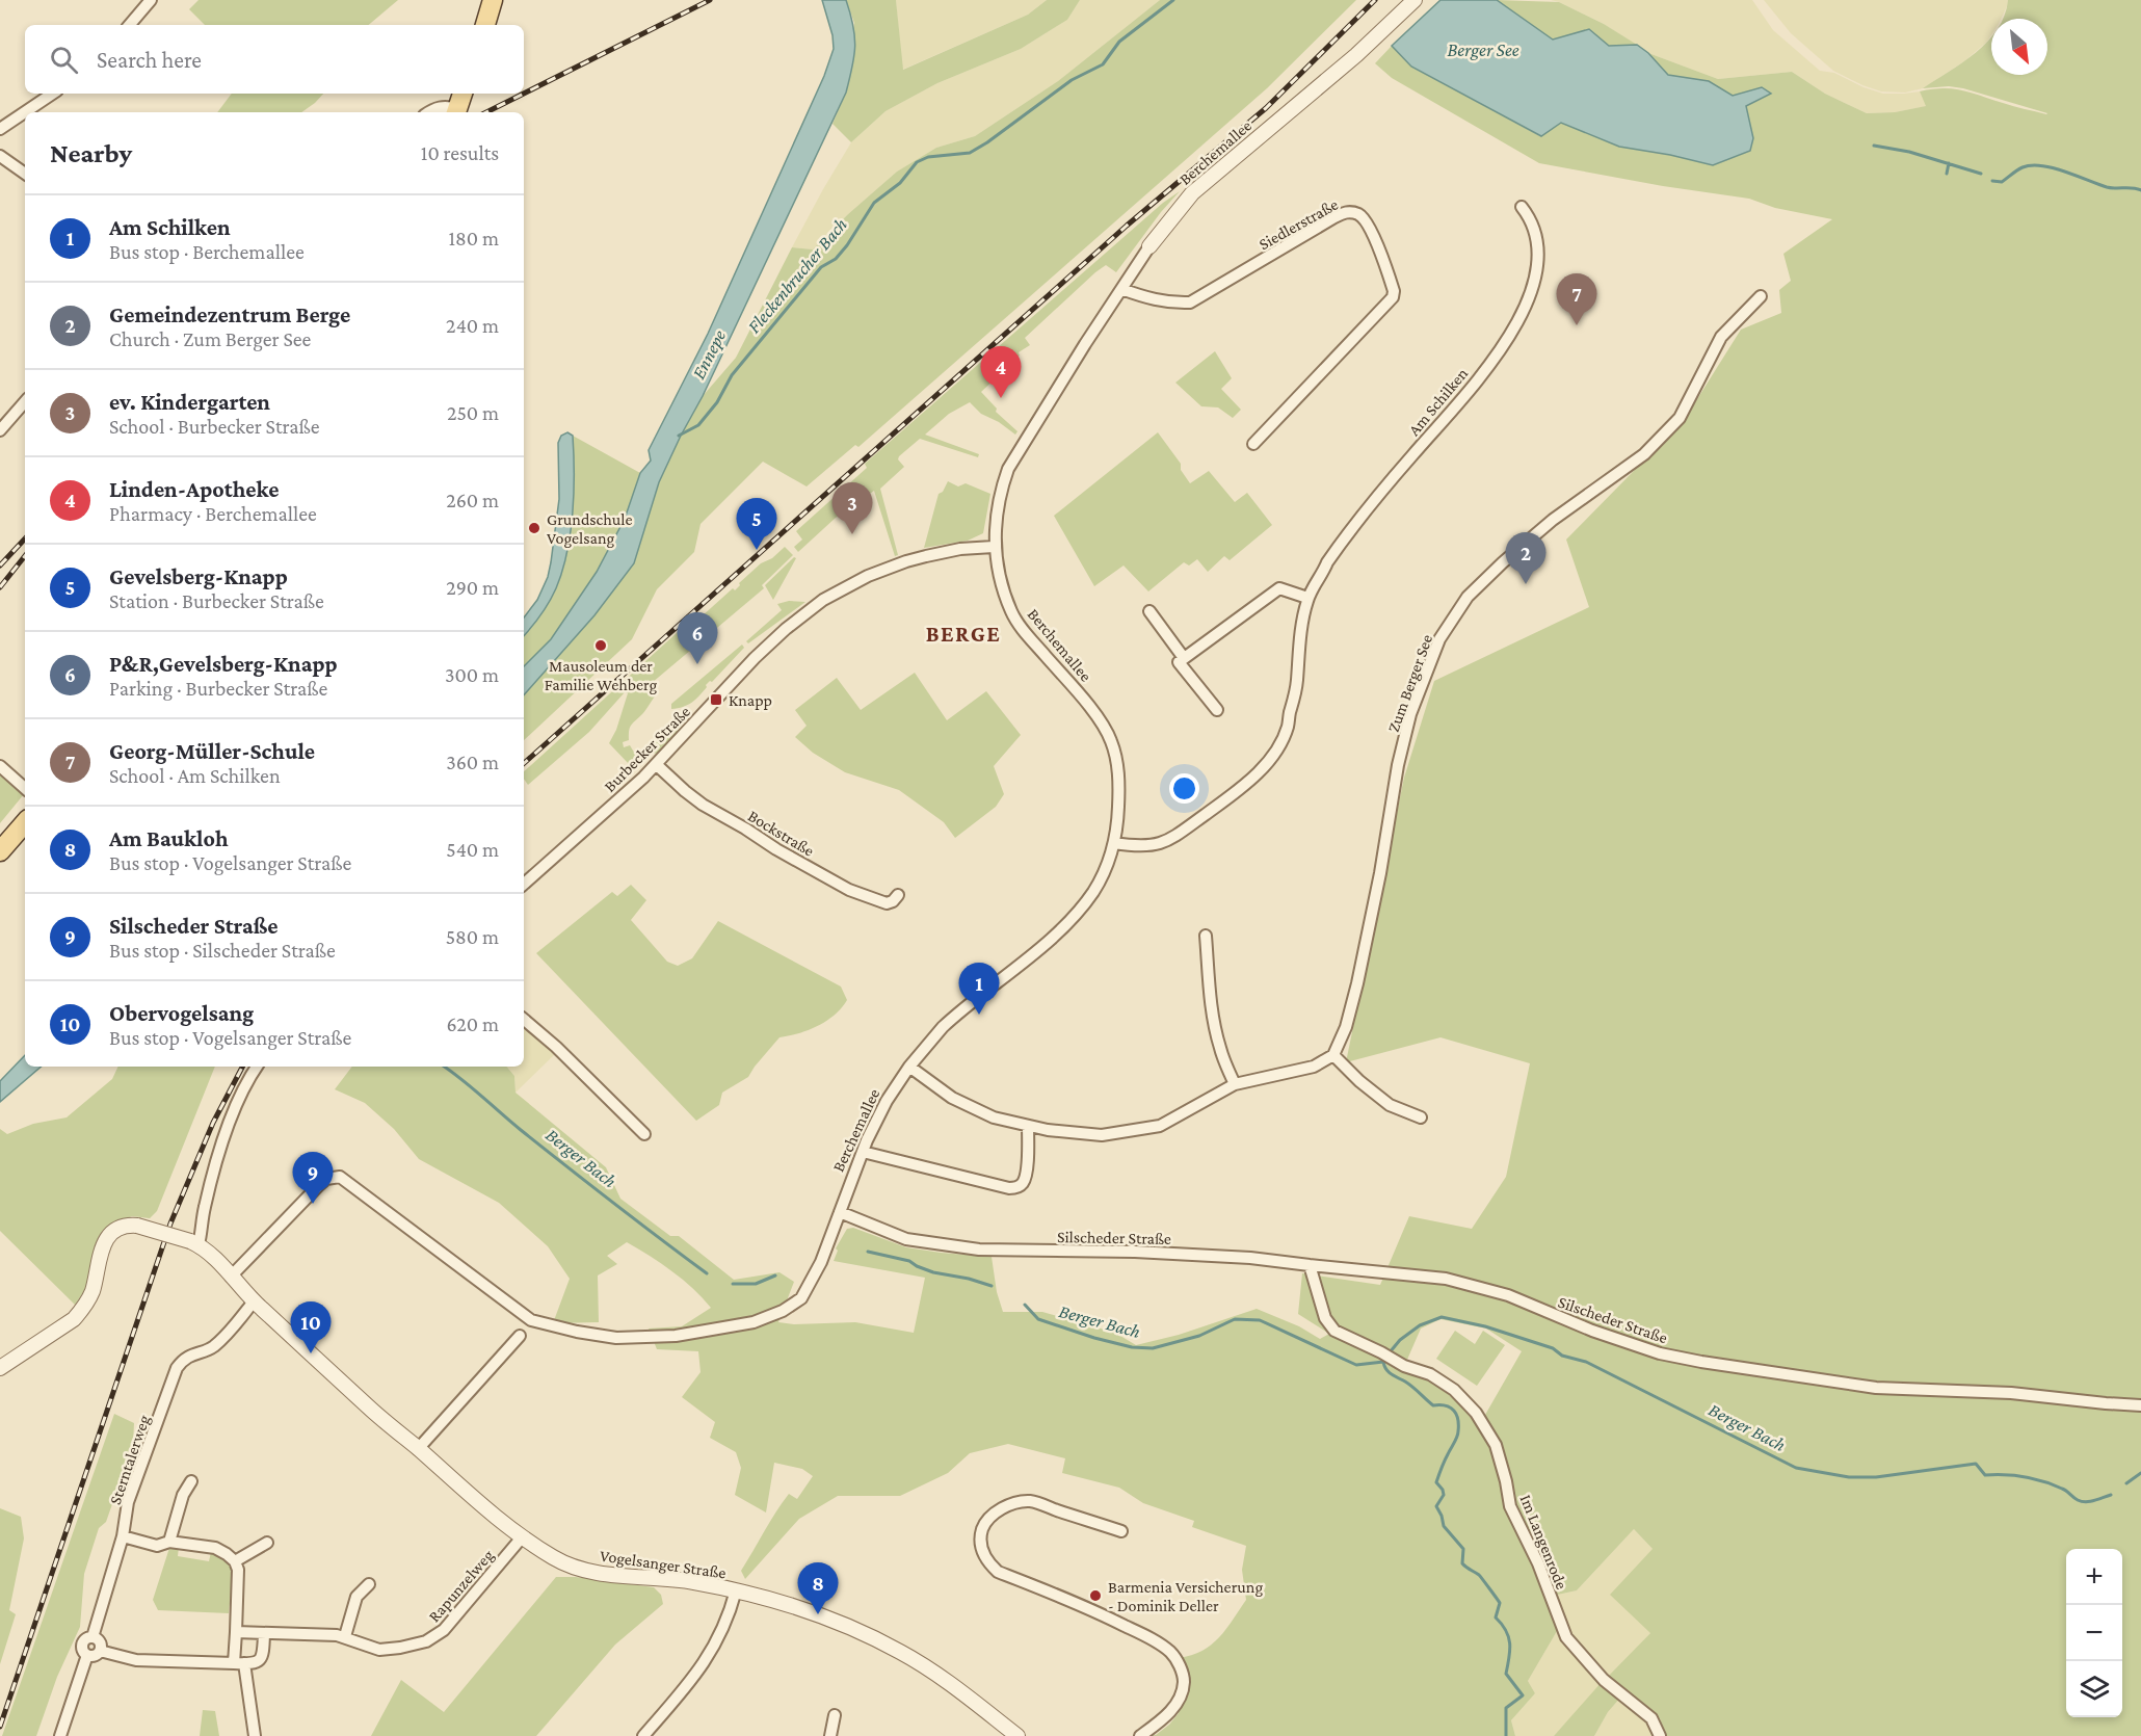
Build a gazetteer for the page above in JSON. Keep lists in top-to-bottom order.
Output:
{
  "streets": {
    "street": [
      "Berchemallee",
      "Siedlerstraße",
      "Am Schilken",
      "Zum Berger See",
      "Burbecker Straße",
      "Bockstraße",
      "Silscheder Straße",
      "Sterntalerweg",
      "Im Langenrode",
      "Vogelsanger Straße",
      "Rapunzelweg"
    ]
  },
  "crossings": [
    ["Berchemallee", "Siedlerstraße"],
    ["Berchemallee", "Am Schilken"],
    ["Berchemallee", "Burbecker Straße"],
    ["Berchemallee", "Silscheder Straße"],
    ["Burbecker Straße", "Bockstraße"],
    ["Silscheder Straße", "Im Langenrode"],
    ["Sterntalerweg", "Vogelsanger Straße"],
    ["Vogelsanger Straße", "Rapunzelweg"]
  ],
  "districts": ["BERGE"],
  "water": [
    "Berger See",
    "Fleckenbrucher Bach",
    "Ennepe",
    "Berger Bach"
  ],
  "places": {
    "other": ["Grundschule Vogelsang", "Mausoleum der Familie Wehberg", "Barmenia Versicherung - Dominik Deller"],
    "transit": ["Knapp"]
  },
  "north": "bottom right",
  "page": {
    "search": "Search here",
    "heading": ["Nearby", "10 results"],
    "list": [
      {
        "mark": "1",
        "name": "Am Schilken",
        "note": "Bus stop · Berchemallee",
        "value": "180 m"
      },
      {
        "mark": "2",
        "name": "Gemeindezentrum Berge",
        "note": "Church · Zum Berger See",
        "value": "240 m"
      },
      {
        "mark": "3",
        "name": "ev. Kindergarten",
        "note": "School · Burbecker Straße",
        "value": "250 m"
      },
      {
        "mark": "4",
        "name": "Linden-Apotheke",
        "note": "Pharmacy · Berchemallee",
        "value": "260 m"
      },
      {
        "mark": "5",
        "name": "Gevelsberg-Knapp",
        "note": "Station · Burbecker Straße",
        "value": "290 m"
      },
      {
        "mark": "6",
        "name": "P&R,Gevelsberg-Knapp",
        "note": "Parking · Burbecker Straße",
        "value": "300 m"
      },
      {
        "mark": "7",
        "name": "Georg-Müller-Schule",
        "note": "School · Am Schilken",
        "value": "360 m"
      },
      {
        "mark": "8",
        "name": "Am Baukloh",
        "note": "Bus stop · Vogelsanger Straße",
        "value": "540 m"
      },
      {
        "mark": "9",
        "name": "Silscheder Straße",
        "note": "Bus stop · Silscheder Straße",
        "value": "580 m"
      },
      {
        "mark": "10",
        "name": "Obervogelsang",
        "note": "Bus stop · Vogelsanger Straße",
        "value": "620 m"
      }
    ],
    "pins": [
      "7",
      "4",
      "3",
      "5",
      "2",
      "6",
      "1",
      "9",
      "10",
      "8"
    ],
    "map_buttons": ["+", "−"]
  }
}
